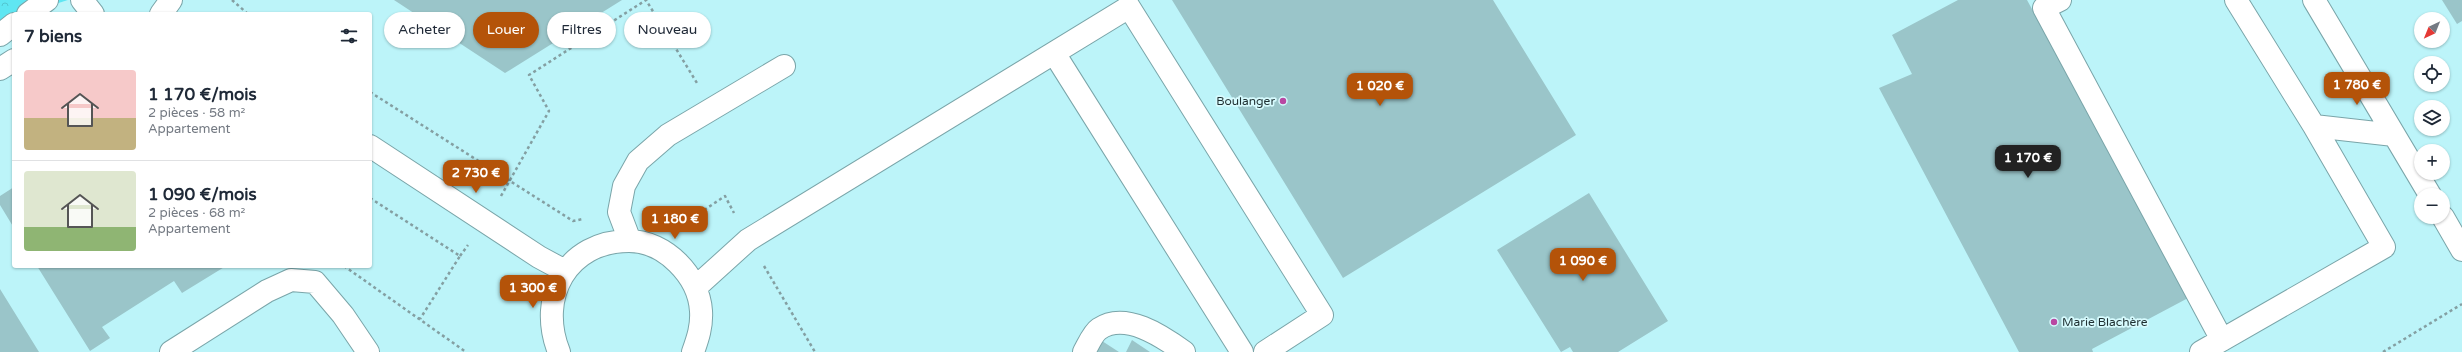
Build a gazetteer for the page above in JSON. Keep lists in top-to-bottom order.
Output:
{
  "places": ["Boulanger", "Marie Blachère"],
  "north": "bottom left",
  "page": {
    "map_buttons": ["+", "−"],
    "chip": [
      "Acheter",
      "Louer",
      "Filtres",
      "Nouveau"
    ],
    "heading": "7 biens",
    "list": [
      {
        "name": "1 170 €/mois",
        "note": "2 pièces · 58 m² · Appartement"
      },
      {
        "name": "1 090 €/mois",
        "note": "2 pièces · 68 m² · Appartement"
      }
    ],
    "price": [
      "1 780 €",
      "1 020 €",
      "1 170 €",
      "2 730 €",
      "1 180 €",
      "1 090 €",
      "1 300 €"
    ]
  }
}
